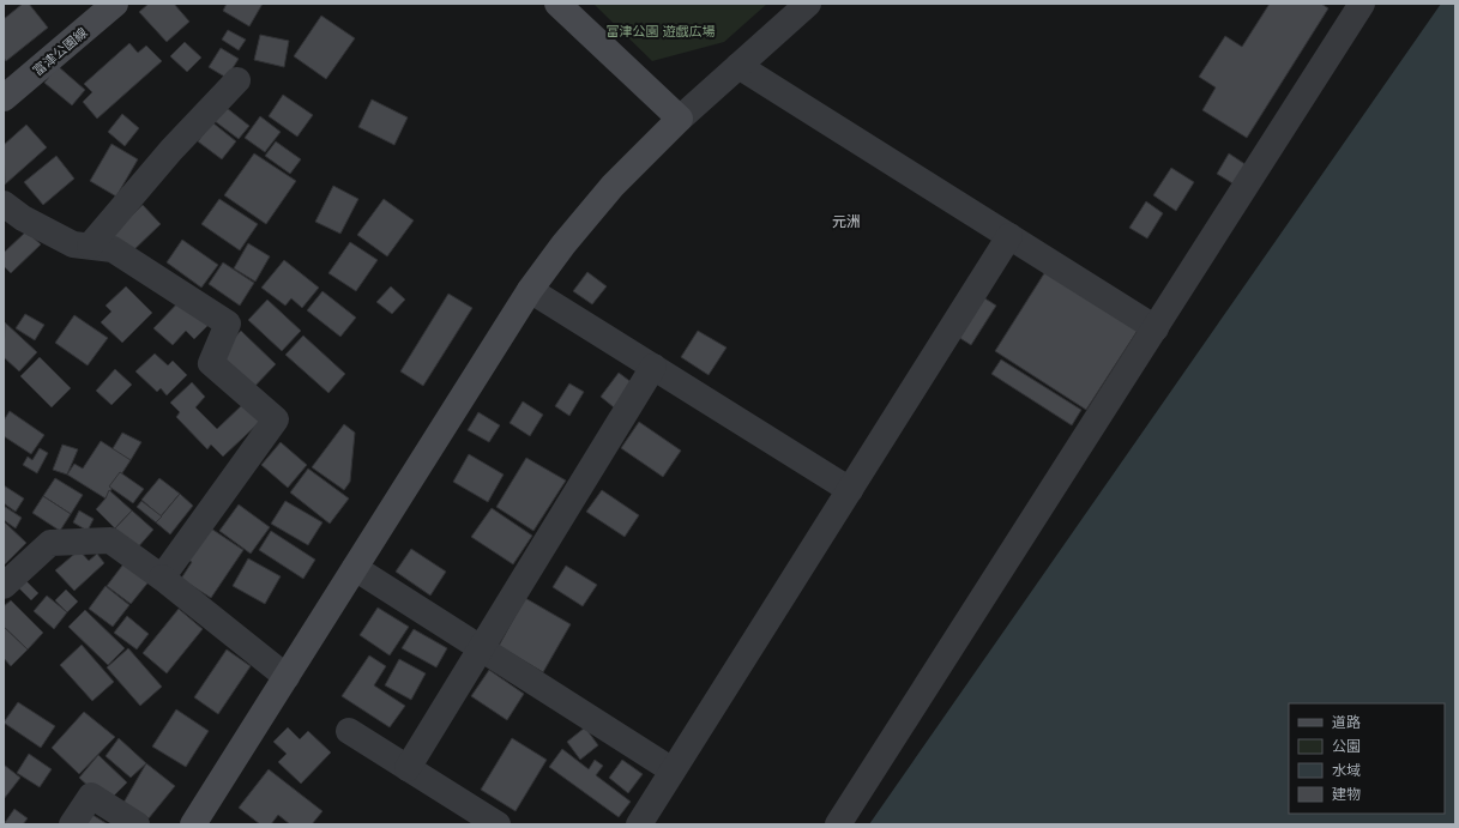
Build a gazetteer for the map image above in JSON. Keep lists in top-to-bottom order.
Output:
{
  "streets": {
    "street": ["富津公園線"]
  },
  "districts": ["元洲"],
  "parks": ["富津公園 遊戯広場"],
  "legend": [
    "道路",
    "公園",
    "水域",
    "建物"
  ]
}
